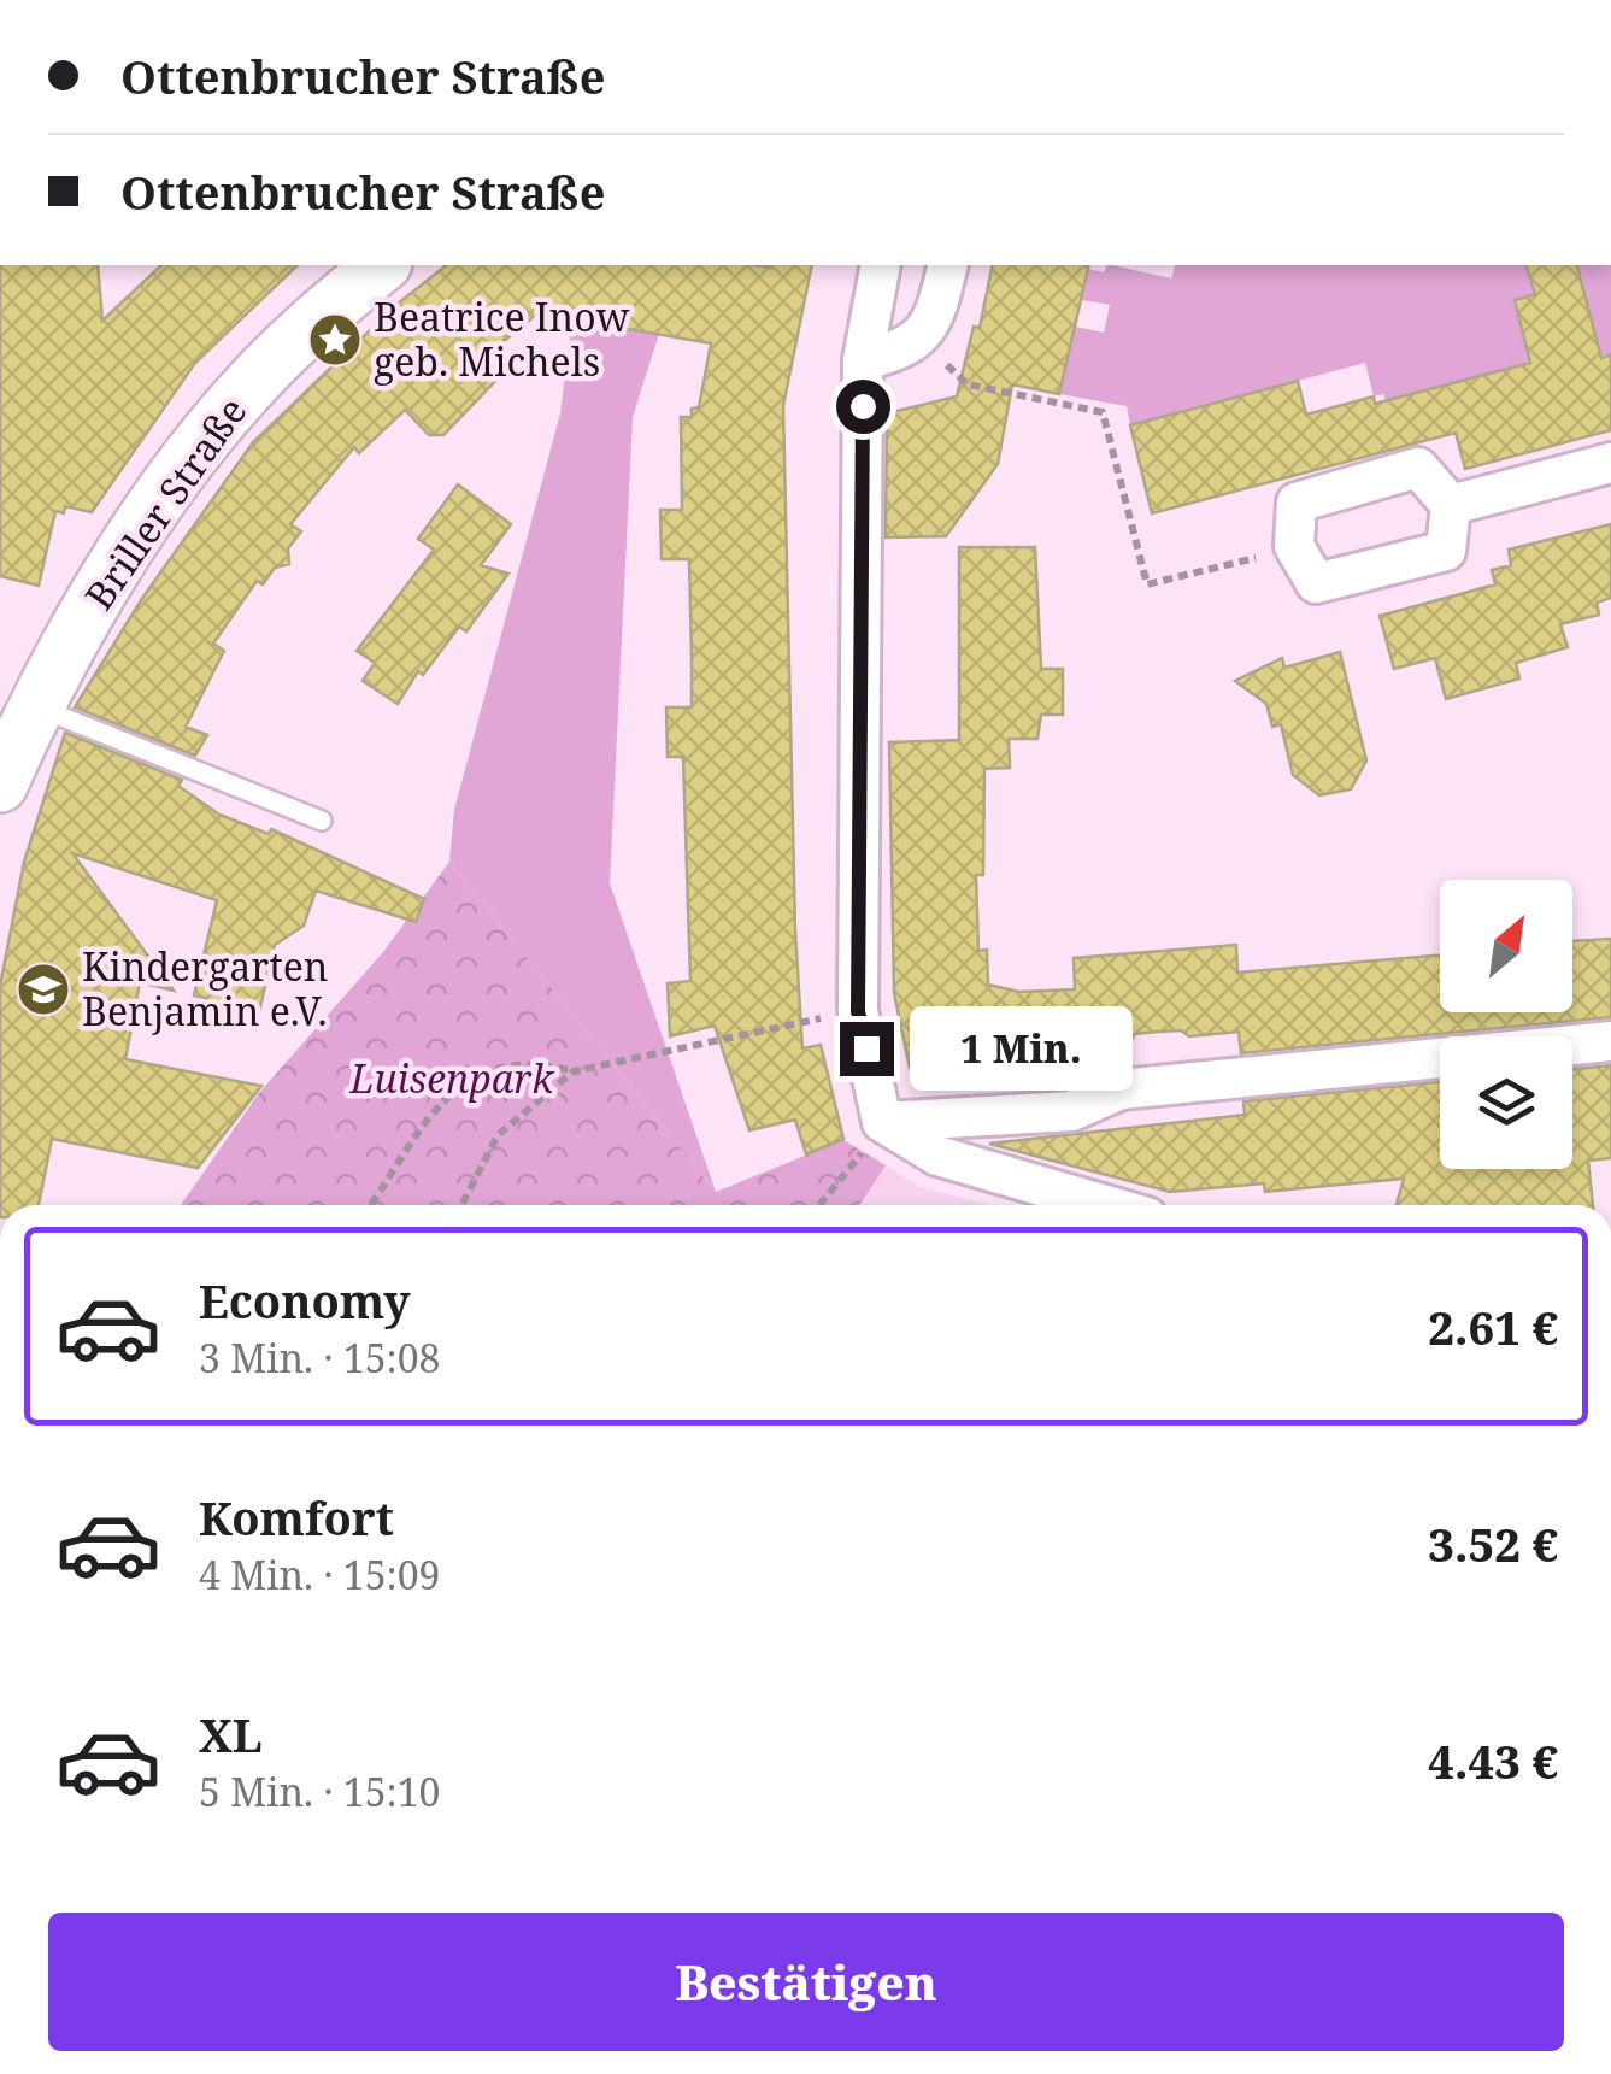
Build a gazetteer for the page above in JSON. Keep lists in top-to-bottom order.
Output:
{
  "streets": {
    "main road": ["Briller Straße"]
  },
  "parks": ["Luisenpark"],
  "places": {
    "place": ["Beatrice Inow geb. Michels"],
    "school or university": ["Kindergarten Benjamin e.V."]
  },
  "north": "top right",
  "page": {
    "banner": ["Ottenbrucher Straße", "Ottenbrucher Straße"],
    "bubble": "1 Min.",
    "list": [
      {
        "name": "Economy",
        "note": "3 Min. · 15:08",
        "value": "2.61 €"
      },
      {
        "name": "Komfort",
        "note": "4 Min. · 15:09",
        "value": "3.52 €"
      },
      {
        "name": "XL",
        "note": "5 Min. · 15:10",
        "value": "4.43 €"
      }
    ],
    "buttons": "Bestätigen"
  }
}
